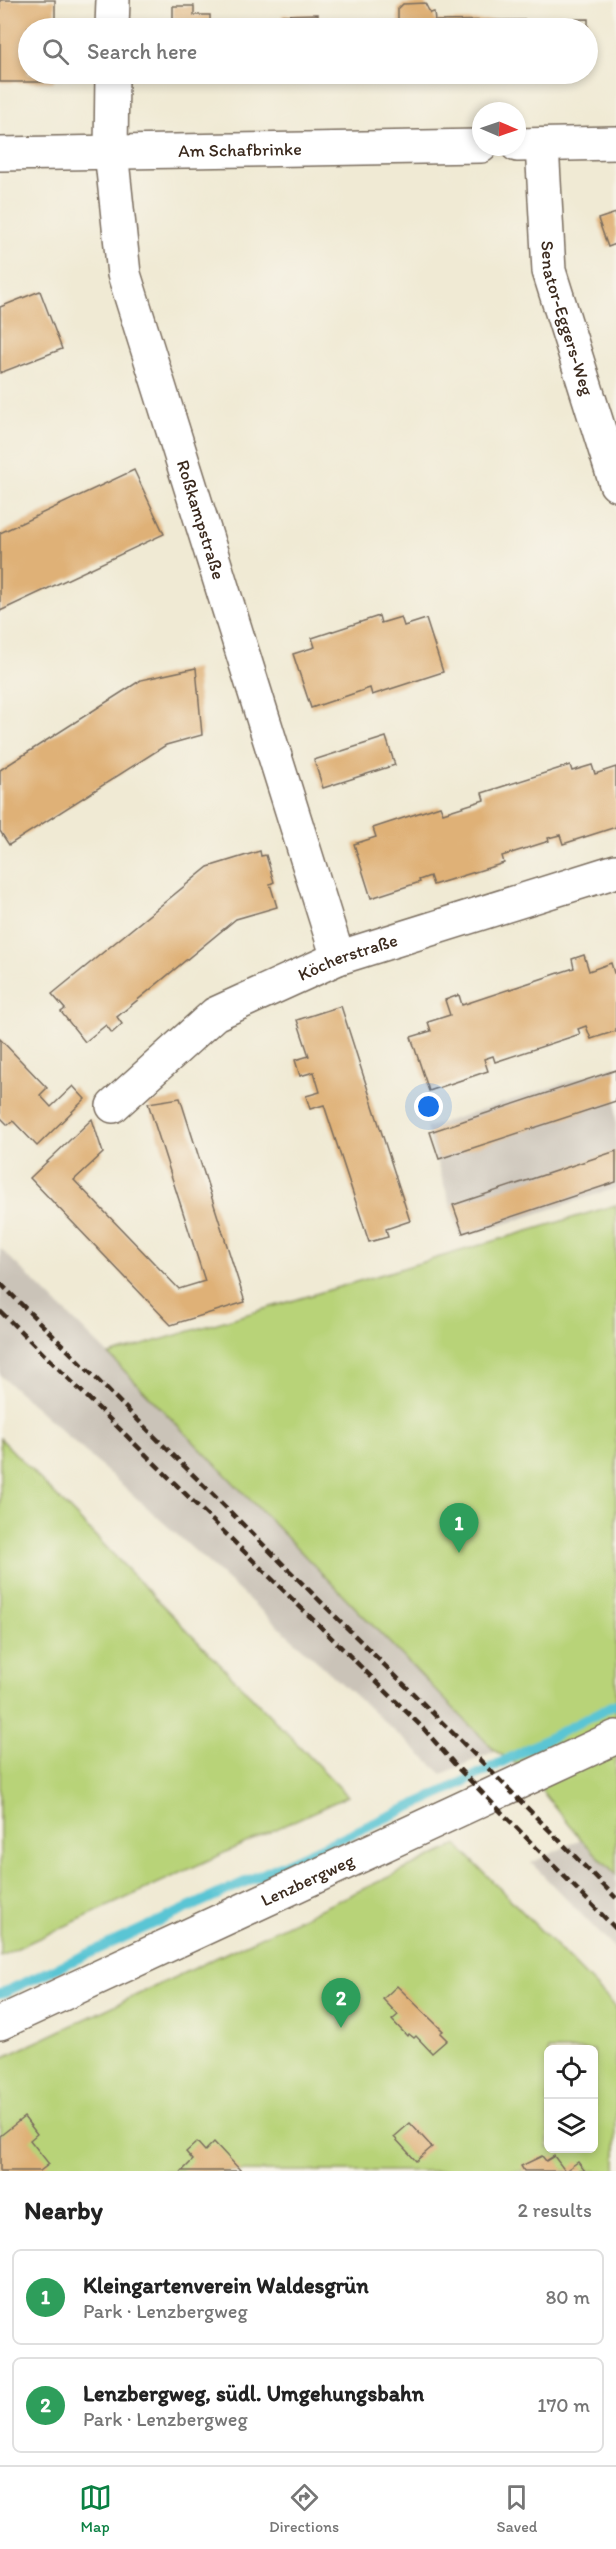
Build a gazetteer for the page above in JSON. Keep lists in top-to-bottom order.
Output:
{
  "streets": {
    "street": [
      "Am Schafbrinke",
      "Senator-Eggers-Weg",
      "Roßkampstraße",
      "Köcherstraße",
      "Lenzbergweg"
    ]
  },
  "crossings": [
    ["Am Schafbrinke", "Roßkampstraße"],
    ["Roßkampstraße", "Köcherstraße"]
  ],
  "north": "right",
  "page": {
    "search": "Search here",
    "pins": ["1", "2"],
    "heading": ["Nearby", "2 results"],
    "list": [
      {
        "mark": "1",
        "name": "Kleingartenverein Waldesgrün",
        "note": "Park · Lenzbergweg",
        "value": "80 m"
      },
      {
        "mark": "2",
        "name": "Lenzbergweg, südl. Umgehungsbahn",
        "note": "Park · Lenzbergweg",
        "value": "170 m"
      }
    ],
    "nav": ["Map", "Directions", "Saved"]
  }
}
